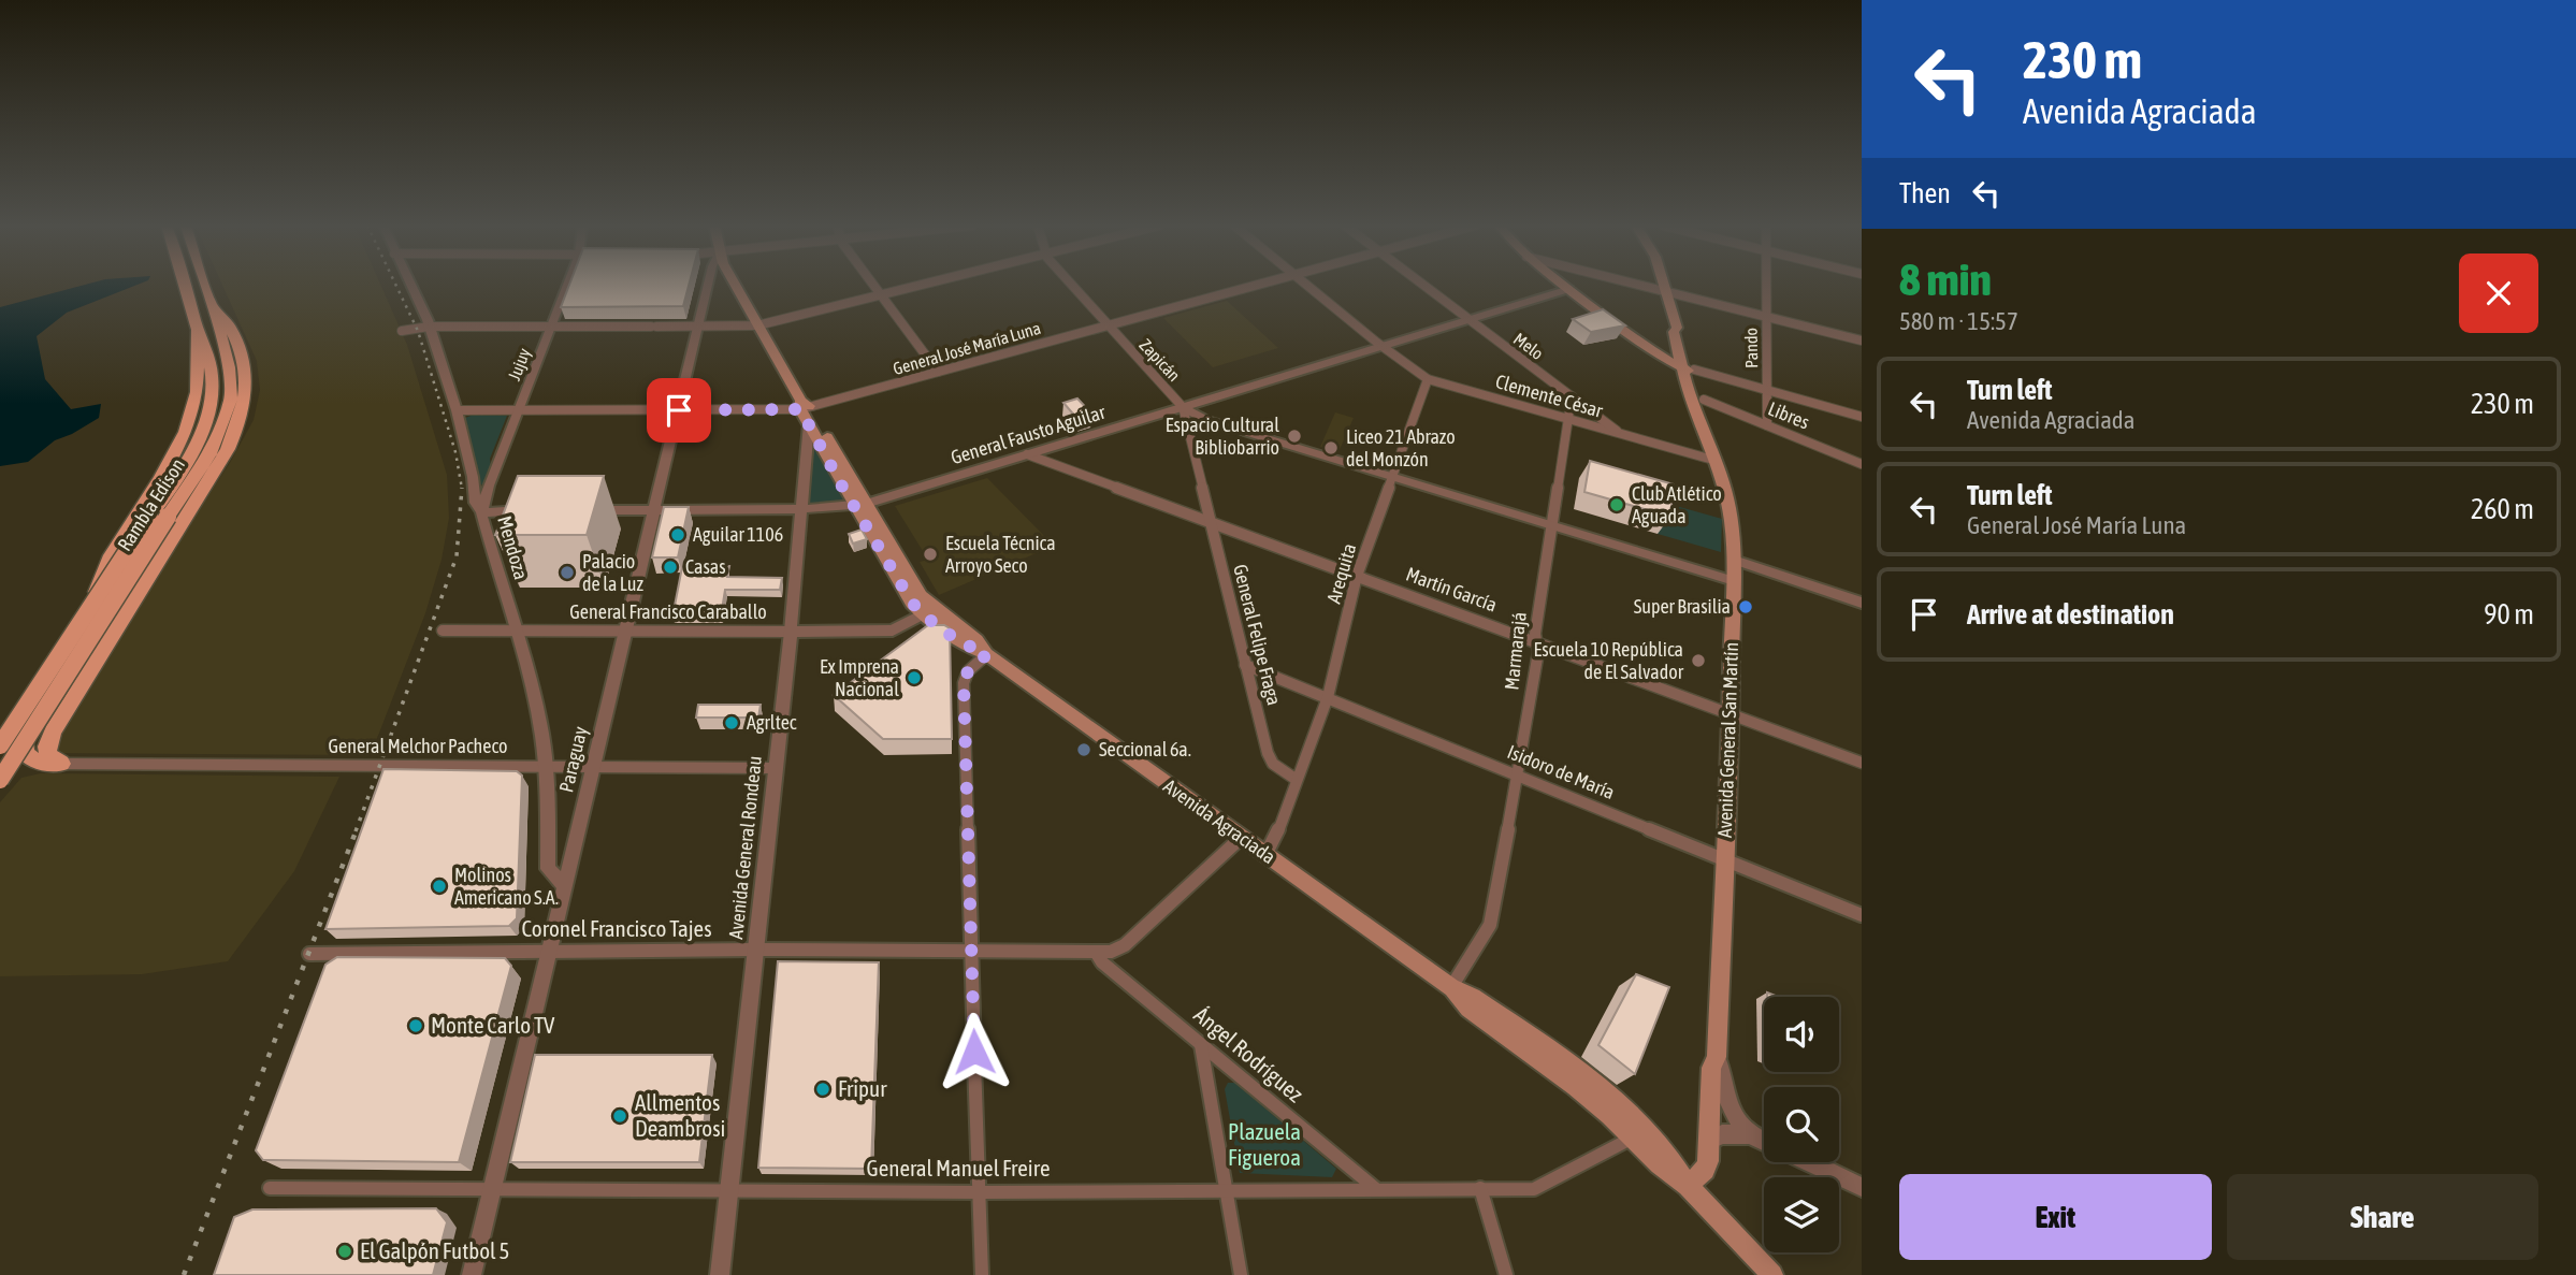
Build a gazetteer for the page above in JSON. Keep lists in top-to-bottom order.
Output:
{
  "streets": {
    "main road": ["Rambla Edison", "Avenida General San Martín", "Avenida Agraciada"],
    "street": [
      "Melo",
      "General José María Luna",
      "Pando",
      "Zapicán",
      "Jujuy",
      "Clemente César",
      "Libres",
      "General Fausto Aguilar",
      "Mendoza",
      "Arequita",
      "Martín García",
      "General Francisco Caraballo",
      "General Felipe Fraga",
      "Marmarajá",
      "General Melchor Pacheco",
      "Paraguay",
      "Isidoro de María",
      "Avenida General Rondeau",
      "Coronel Francisco Tajes",
      "Ángel Rodríguez",
      "General Manuel Freire"
    ]
  },
  "crossings": [
    ["Melo", "Clemente César"],
    ["Melo", "General Fausto Aguilar"],
    ["Melo", "Marmarajá"],
    ["General José María Luna", "Zapicán"],
    ["General José María Luna", "Jujuy"],
    ["General José María Luna", "Mendoza"],
    ["General José María Luna", "Paraguay"],
    ["General José María Luna", "Avenida Agraciada"],
    ["Pando", "Libres"],
    ["Zapicán", "General Fausto Aguilar"],
    ["Zapicán", "General Felipe Fraga"],
    ["Jujuy", "Mendoza"],
    ["Clemente César", "General Fausto Aguilar"],
    ["Clemente César", "Arequita"],
    ["Clemente César", "Marmarajá"],
    ["Clemente César", "Avenida General San Martín"],
    ["Libres", "Avenida General San Martín"],
    ["General Fausto Aguilar", "Martín García"],
    ["General Fausto Aguilar", "General Felipe Fraga"],
    ["General Fausto Aguilar", "Paraguay"],
    ["General Fausto Aguilar", "Avenida Agraciada"],
    ["General Fausto Aguilar", "Avenida General Rondeau"],
    ["Mendoza", "General Francisco Caraballo"],
    ["Mendoza", "General Melchor Pacheco"],
    ["Mendoza", "Paraguay"],
    ["Arequita", "Martín García"],
    ["Arequita", "General Felipe Fraga"],
    ["Arequita", "Isidoro de María"],
    ["Martín García", "General Felipe Fraga"],
    ["Martín García", "Marmarajá"],
    ["Martín García", "Avenida General San Martín"],
    ["General Francisco Caraballo", "Paraguay"],
    ["General Francisco Caraballo", "Avenida Agraciada"],
    ["General Francisco Caraballo", "Avenida General Rondeau"],
    ["General Felipe Fraga", "Isidoro de María"],
    ["Marmarajá", "Isidoro de María"],
    ["Marmarajá", "Avenida Agraciada"],
    ["Avenida General San Martín", "Isidoro de María"],
    ["Avenida General San Martín", "Avenida Agraciada"],
    ["General Melchor Pacheco", "Paraguay"],
    ["General Melchor Pacheco", "Avenida General Rondeau"],
    ["Paraguay", "Coronel Francisco Tajes"],
    ["Paraguay", "General Manuel Freire"],
    ["Avenida Agraciada", "Avenida General Rondeau"],
    ["Avenida Agraciada", "Coronel Francisco Tajes"],
    ["Avenida Agraciada", "General Manuel Freire"],
    ["Avenida General Rondeau", "Coronel Francisco Tajes"],
    ["Avenida General Rondeau", "General Manuel Freire"],
    ["Coronel Francisco Tajes", "Ángel Rodríguez"],
    ["Ángel Rodríguez", "General Manuel Freire"]
  ],
  "parks": ["Plazuela Figueroa"],
  "places": [
    "Espacio Cultural Bibliobarrio",
    "Liceo 21 Abrazo del Monzón",
    "Club Atlético Aguada",
    "Aguilar 1106",
    "Escuela Técnica Arroyo Seco",
    "Casas",
    "Palacio de la Luz",
    "Super Brasilia",
    "Escuela 10 República de El Salvador",
    "Ex Imprena Nacional",
    "Agrltec",
    "Seccional 6a.",
    "Molinos Americano S.A.",
    "Monte Carlo TV",
    "Fripur",
    "Allmentos Deambrosi",
    "El Galpón Futbol 5"
  ],
  "page": {
    "turn": ["230 m", "Avenida Agraciada"],
    "then": "Then",
    "heading": ["8 min", "580 m · 15:57"],
    "list": [
      {
        "name": "Turn left",
        "note": "Avenida Agraciada",
        "value": "230 m"
      },
      {
        "name": "Turn left",
        "note": "General José María Luna",
        "value": "260 m"
      },
      {
        "name": "Arrive at destination",
        "value": "90 m"
      }
    ],
    "buttons": ["Exit", "Share"]
  }
}
